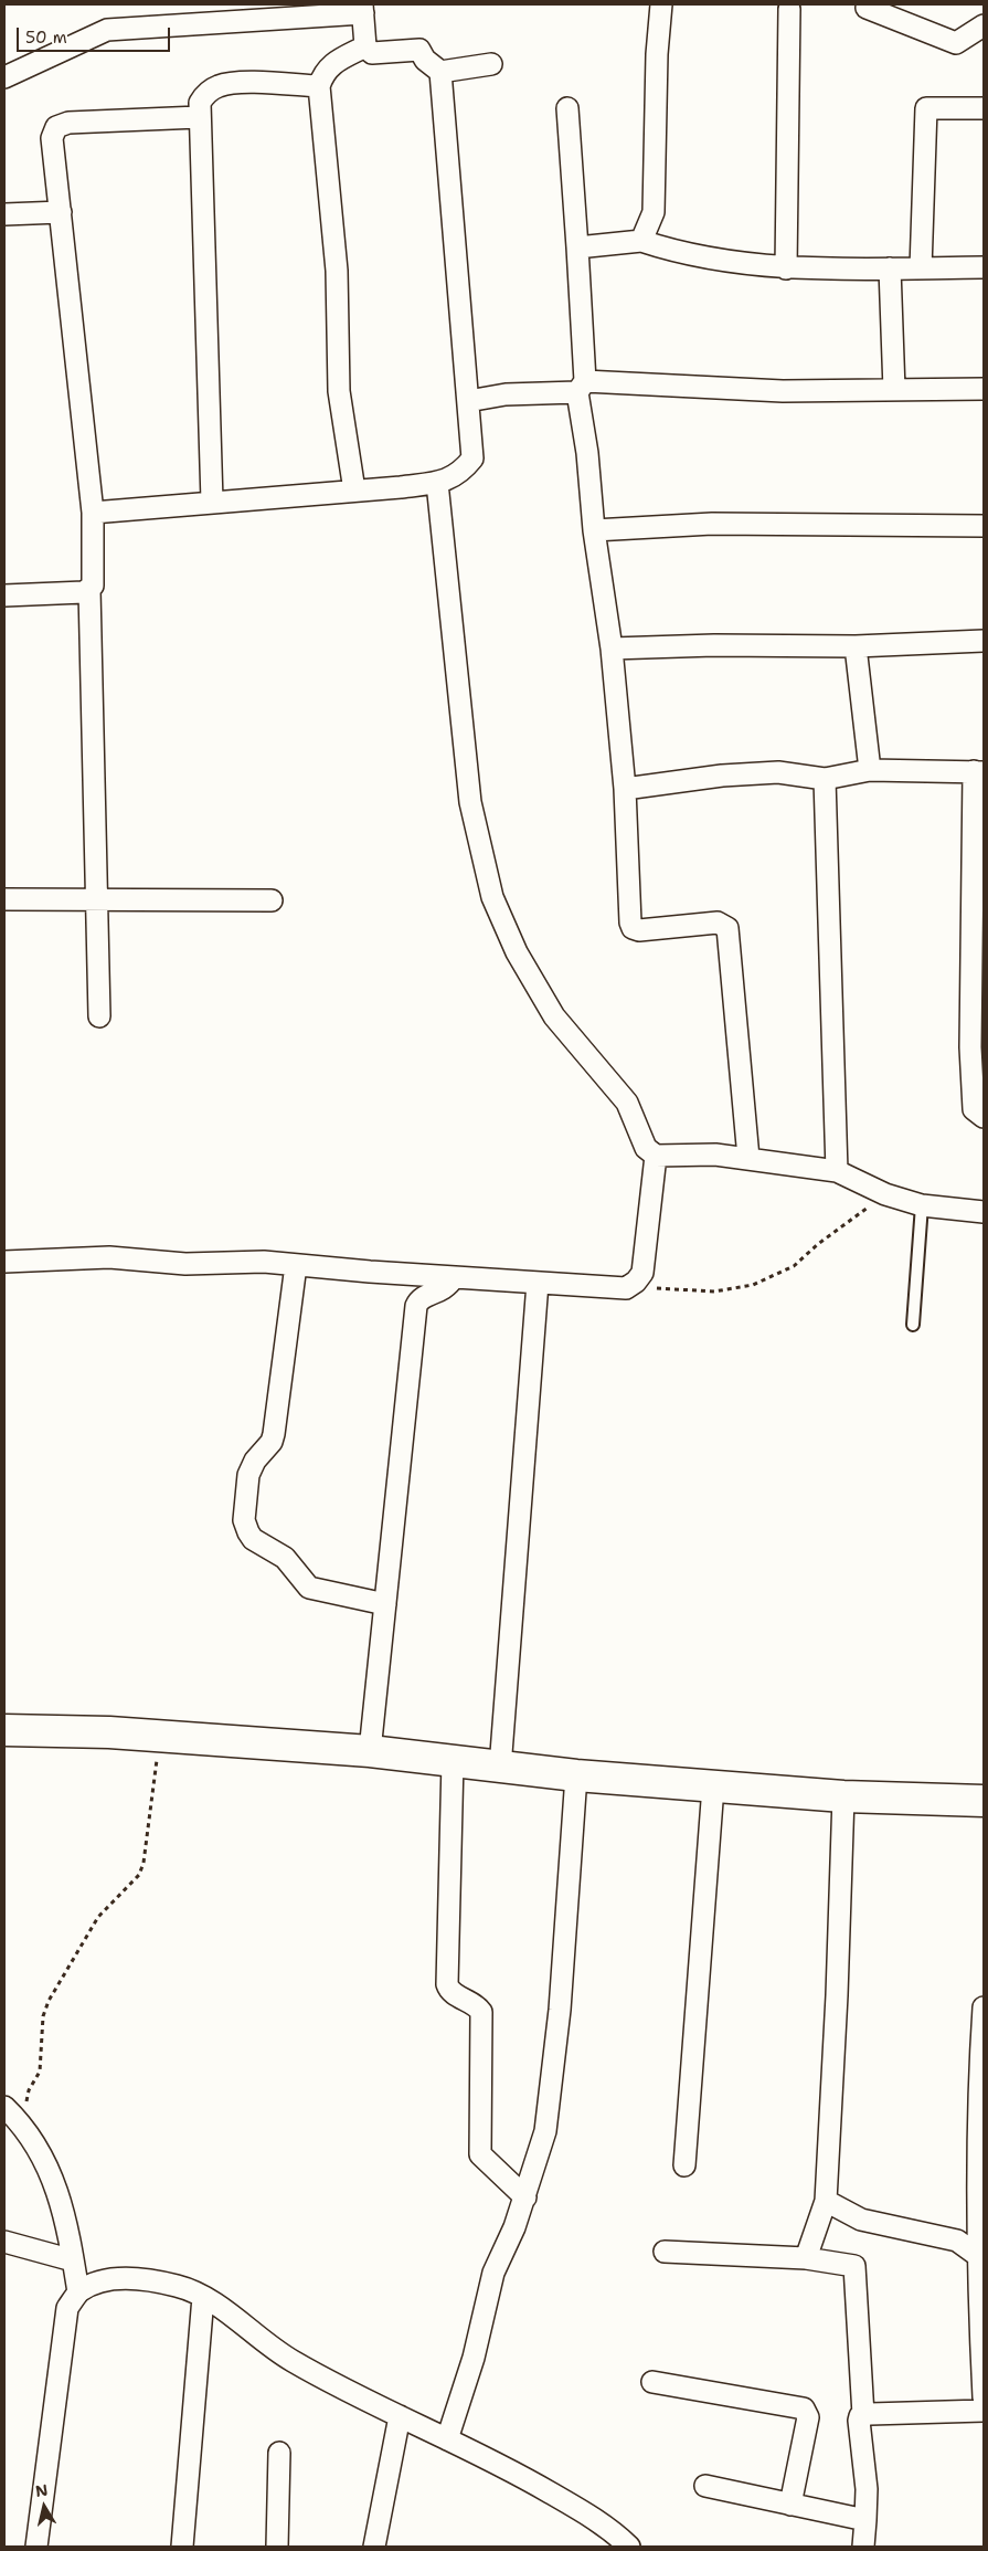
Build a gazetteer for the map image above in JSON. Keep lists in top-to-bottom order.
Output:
{
  "scale_bar": "50 m",
  "north": "top"
}
